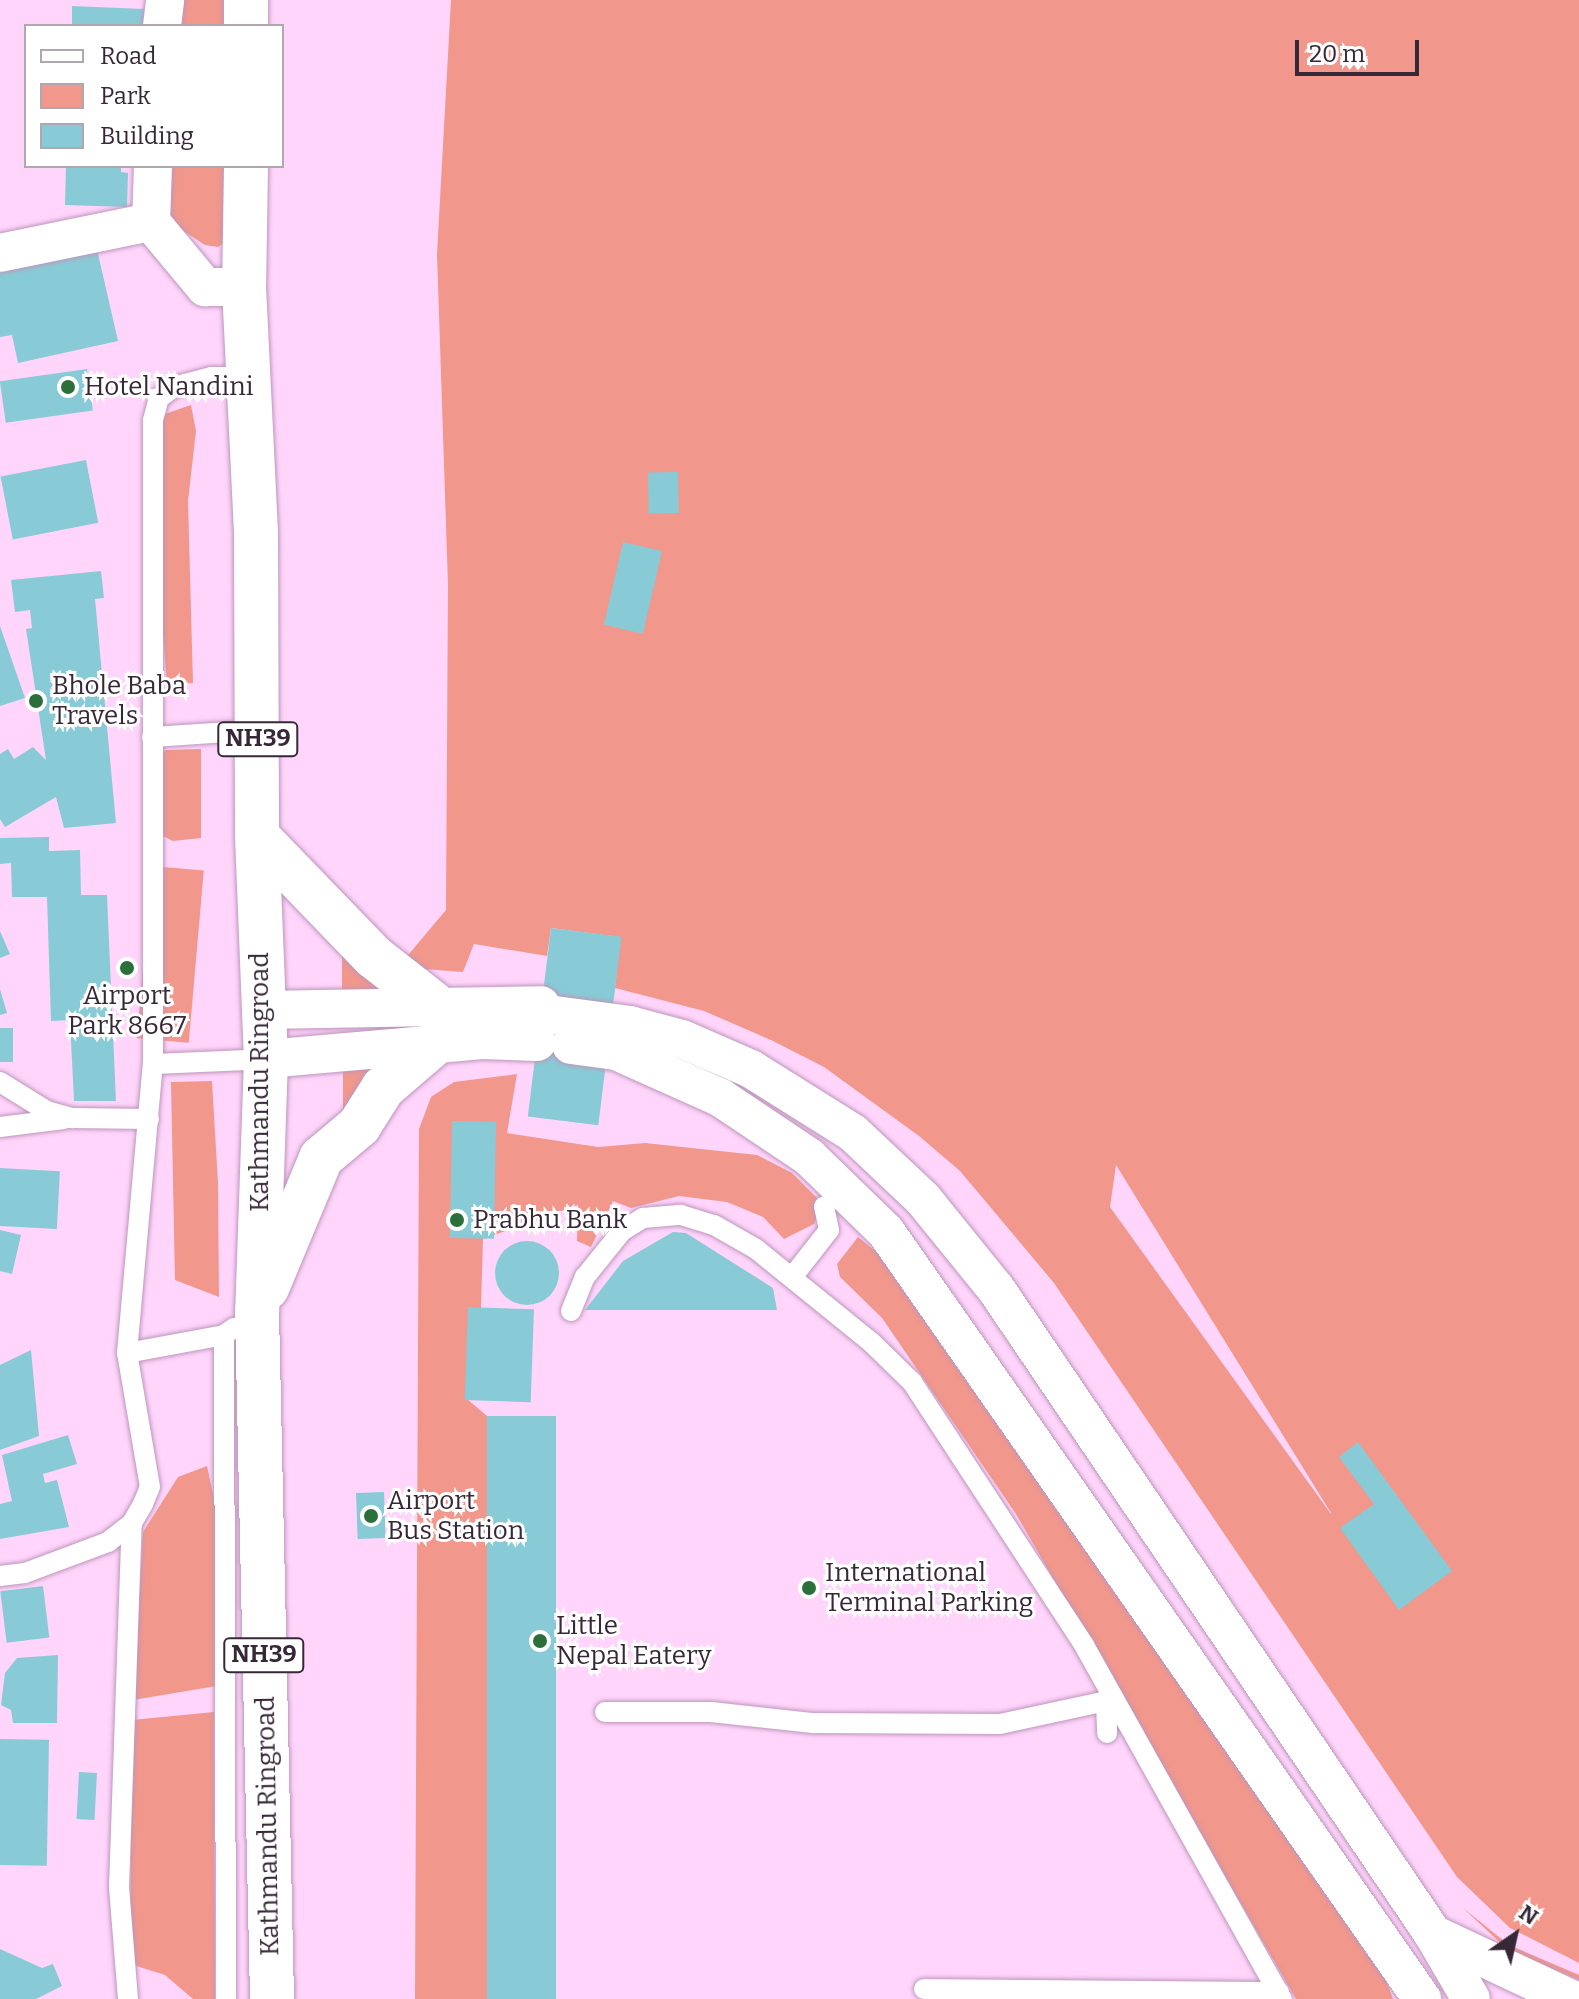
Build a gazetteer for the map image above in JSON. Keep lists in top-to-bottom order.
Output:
{
  "streets": {
    "highway": ["NH39", "Kathmandu Ringroad"]
  },
  "places": [
    "Hotel Nandini",
    "Bhole Baba Travels",
    "Airport Park 8667",
    "Prabhu Bank",
    "Airport Bus Station",
    "International Terminal Parking",
    "Little Nepal Eatery"
  ],
  "legend": ["Road", "Park", "Building"],
  "scale_bar": "20 m",
  "north": "top right"
}
